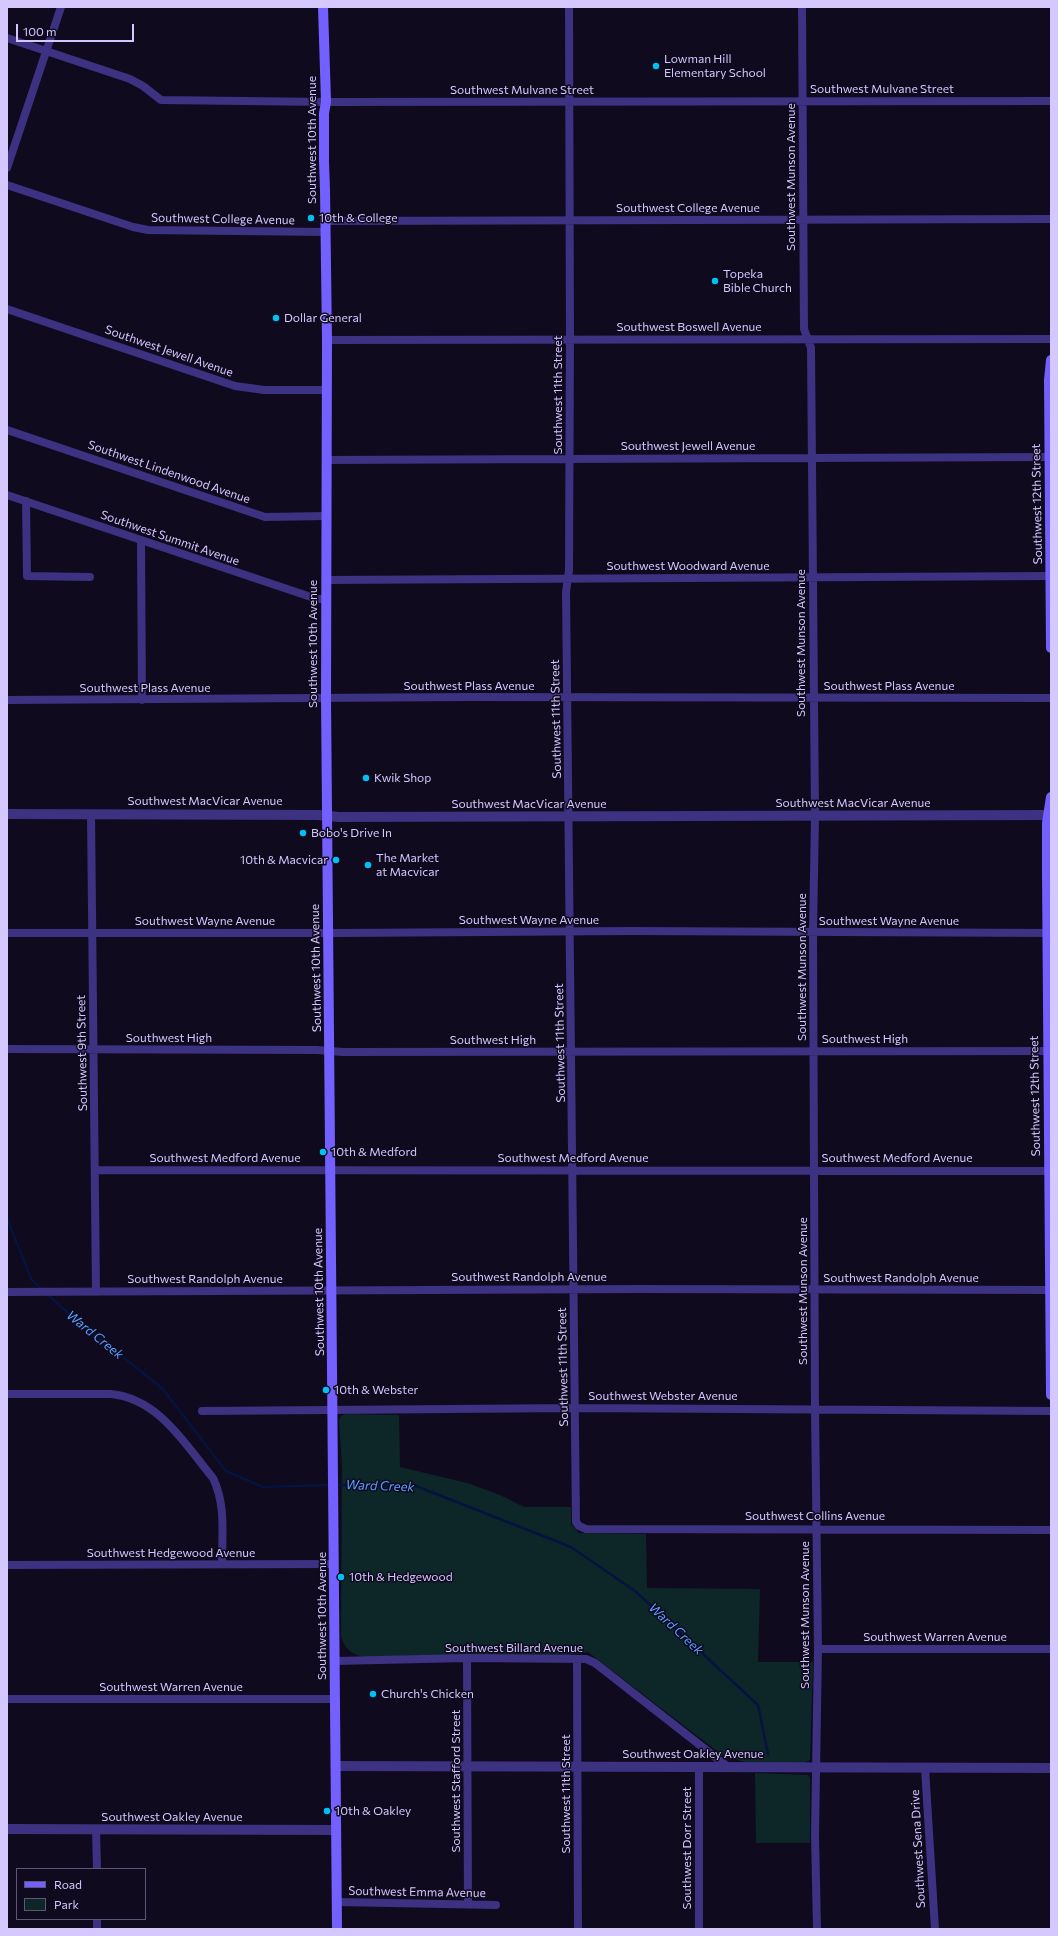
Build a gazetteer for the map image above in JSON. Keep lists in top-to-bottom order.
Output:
{
  "streets": {
    "main road": ["Southwest 10th Avenue", "Southwest 12th Street"],
    "street": [
      "Southwest Mulvane Street",
      "Southwest Munson Avenue",
      "Southwest College Avenue",
      "Southwest Boswell Avenue",
      "Southwest Jewell Avenue",
      "Southwest 11th Street",
      "Southwest Lindenwood Avenue",
      "Southwest Summit Avenue",
      "Southwest Woodward Avenue",
      "Southwest Plass Avenue",
      "Southwest MacVicar Avenue",
      "Southwest Wayne Avenue",
      "Southwest High",
      "Southwest 9th Street",
      "Southwest Medford Avenue",
      "Southwest Randolph Avenue",
      "Southwest Webster Avenue",
      "Southwest Collins Avenue",
      "Southwest Hedgewood Avenue",
      "Southwest Warren Avenue",
      "Southwest Billard Avenue",
      "Southwest Oakley Avenue",
      "Southwest Stafford Street",
      "Southwest Dorr Street",
      "Southwest Sena Drive",
      "Southwest Emma Avenue"
    ]
  },
  "crossings": [
    ["Southwest Mulvane Street", "Southwest 10th Avenue"],
    ["Southwest Mulvane Street", "Southwest Munson Avenue"],
    ["Southwest Mulvane Street", "Southwest 11th Street"],
    ["Southwest 10th Avenue", "Southwest College Avenue"],
    ["Southwest 10th Avenue", "Southwest Boswell Avenue"],
    ["Southwest 10th Avenue", "Southwest Jewell Avenue"],
    ["Southwest 10th Avenue", "Southwest Lindenwood Avenue"],
    ["Southwest 10th Avenue", "Southwest Summit Avenue"],
    ["Southwest 10th Avenue", "Southwest Woodward Avenue"],
    ["Southwest 10th Avenue", "Southwest Plass Avenue"],
    ["Southwest 10th Avenue", "Southwest MacVicar Avenue"],
    ["Southwest 10th Avenue", "Southwest Wayne Avenue"],
    ["Southwest 10th Avenue", "Southwest High"],
    ["Southwest 10th Avenue", "Southwest Medford Avenue"],
    ["Southwest 10th Avenue", "Southwest Randolph Avenue"],
    ["Southwest 10th Avenue", "Southwest Webster Avenue"],
    ["Southwest 10th Avenue", "Southwest Hedgewood Avenue"],
    ["Southwest 10th Avenue", "Southwest Warren Avenue"],
    ["Southwest 10th Avenue", "Southwest Billard Avenue"],
    ["Southwest 10th Avenue", "Southwest Oakley Avenue"],
    ["Southwest 10th Avenue", "Southwest Emma Avenue"],
    ["Southwest Munson Avenue", "Southwest College Avenue"],
    ["Southwest Munson Avenue", "Southwest Boswell Avenue"],
    ["Southwest Munson Avenue", "Southwest Jewell Avenue"],
    ["Southwest Munson Avenue", "Southwest Woodward Avenue"],
    ["Southwest Munson Avenue", "Southwest Plass Avenue"],
    ["Southwest Munson Avenue", "Southwest MacVicar Avenue"],
    ["Southwest Munson Avenue", "Southwest Wayne Avenue"],
    ["Southwest Munson Avenue", "Southwest High"],
    ["Southwest Munson Avenue", "Southwest Medford Avenue"],
    ["Southwest Munson Avenue", "Southwest Randolph Avenue"],
    ["Southwest Munson Avenue", "Southwest Webster Avenue"],
    ["Southwest Munson Avenue", "Southwest Collins Avenue"],
    ["Southwest Munson Avenue", "Southwest Warren Avenue"],
    ["Southwest Munson Avenue", "Southwest Oakley Avenue"],
    ["Southwest College Avenue", "Southwest 11th Street"],
    ["Southwest Boswell Avenue", "Southwest 11th Street"],
    ["Southwest Jewell Avenue", "Southwest 11th Street"],
    ["Southwest Jewell Avenue", "Southwest 12th Street"],
    ["Southwest 11th Street", "Southwest Woodward Avenue"],
    ["Southwest 11th Street", "Southwest Plass Avenue"],
    ["Southwest 11th Street", "Southwest MacVicar Avenue"],
    ["Southwest 11th Street", "Southwest Wayne Avenue"],
    ["Southwest 11th Street", "Southwest High"],
    ["Southwest 11th Street", "Southwest Medford Avenue"],
    ["Southwest 11th Street", "Southwest Randolph Avenue"],
    ["Southwest 11th Street", "Southwest Webster Avenue"],
    ["Southwest 11th Street", "Southwest Collins Avenue"],
    ["Southwest 11th Street", "Southwest Billard Avenue"],
    ["Southwest 11th Street", "Southwest Oakley Avenue"],
    ["Southwest 12th Street", "Southwest Woodward Avenue"],
    ["Southwest 12th Street", "Southwest MacVicar Avenue"],
    ["Southwest 12th Street", "Southwest Wayne Avenue"],
    ["Southwest 12th Street", "Southwest High"],
    ["Southwest 12th Street", "Southwest Medford Avenue"],
    ["Southwest 12th Street", "Southwest Randolph Avenue"],
    ["Southwest MacVicar Avenue", "Southwest 9th Street"],
    ["Southwest Wayne Avenue", "Southwest 9th Street"],
    ["Southwest High", "Southwest 9th Street"],
    ["Southwest 9th Street", "Southwest Medford Avenue"],
    ["Southwest 9th Street", "Southwest Randolph Avenue"],
    ["Southwest Billard Avenue", "Southwest Oakley Avenue"],
    ["Southwest Billard Avenue", "Southwest Stafford Street"],
    ["Southwest Oakley Avenue", "Southwest Stafford Street"],
    ["Southwest Oakley Avenue", "Southwest Dorr Street"],
    ["Southwest Oakley Avenue", "Southwest Sena Drive"],
    ["Southwest Stafford Street", "Southwest Emma Avenue"]
  ],
  "water": ["Ward Creek"],
  "places": [
    "Lowman Hill Elementary School",
    "10th & College",
    "Topeka Bible Church",
    "Dollar General",
    "Kwik Shop",
    "Bobo's Drive In",
    "10th & Macvicar",
    "The Market at Macvicar",
    "10th & Medford",
    "10th & Webster",
    "10th & Hedgewood",
    "Church's Chicken",
    "10th & Oakley"
  ],
  "legend": ["Road", "Park"],
  "scale_bar": "100 m"
}
